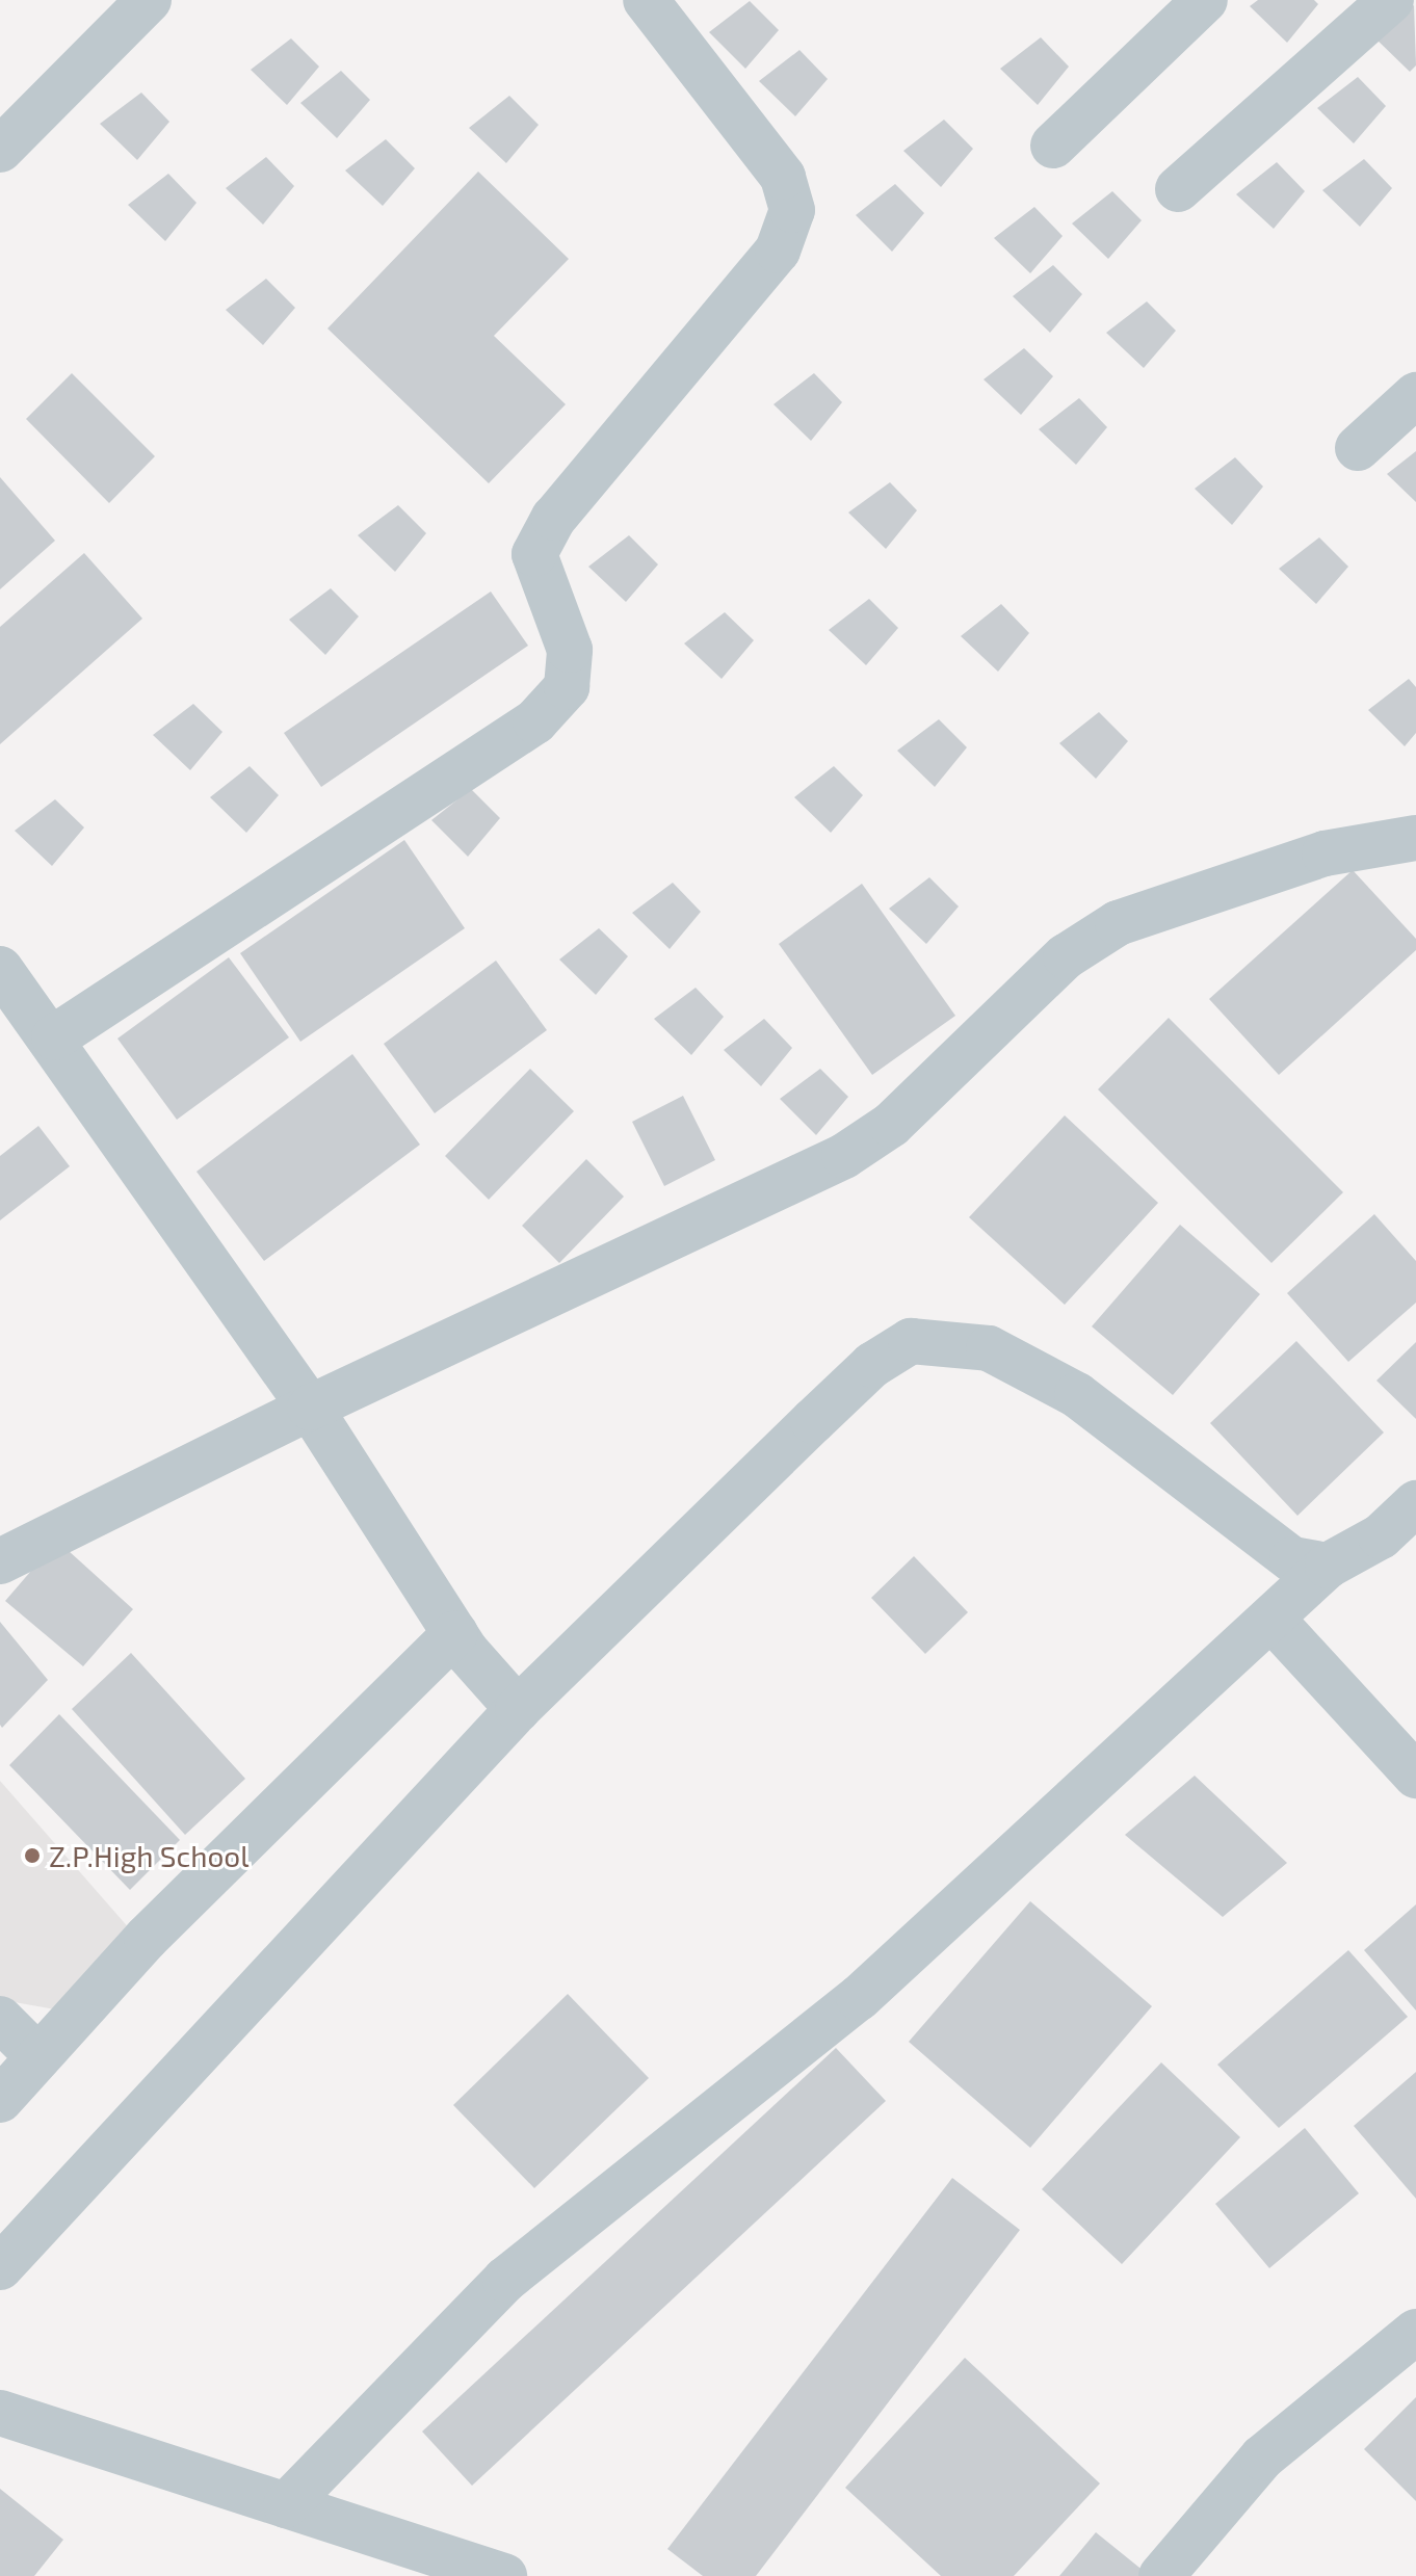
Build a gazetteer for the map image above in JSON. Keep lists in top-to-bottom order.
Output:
{
  "places": ["Z.P.High School"]
}
